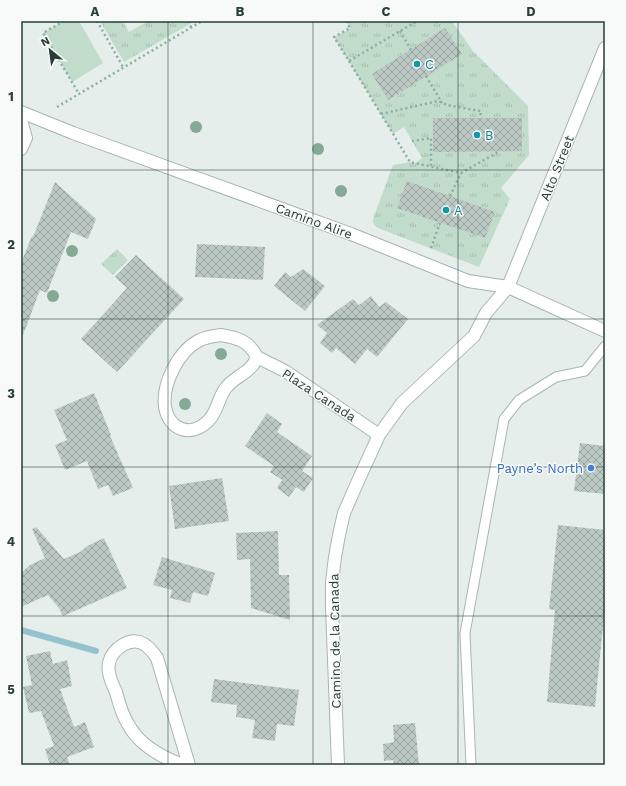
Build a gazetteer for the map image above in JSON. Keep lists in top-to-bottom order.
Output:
{
  "streets": {
    "street": [
      "Alto Street",
      "Camino Alire",
      "Plaza Canada",
      "Camino de la Canada"
    ]
  },
  "crossings": [
    ["Alto Street", "Camino Alire"],
    ["Alto Street", "Camino de la Canada"],
    ["Camino Alire", "Camino de la Canada"],
    ["Plaza Canada", "Camino de la Canada"]
  ],
  "places": [
    "C",
    "B",
    "A",
    "Payne’s North"
  ],
  "north": "top left",
  "grid": {
    "columns": [
      "A",
      "B",
      "C",
      "D"
    ],
    "rows": [
      "1",
      "2",
      "3",
      "4",
      "5"
    ]
  }
}
